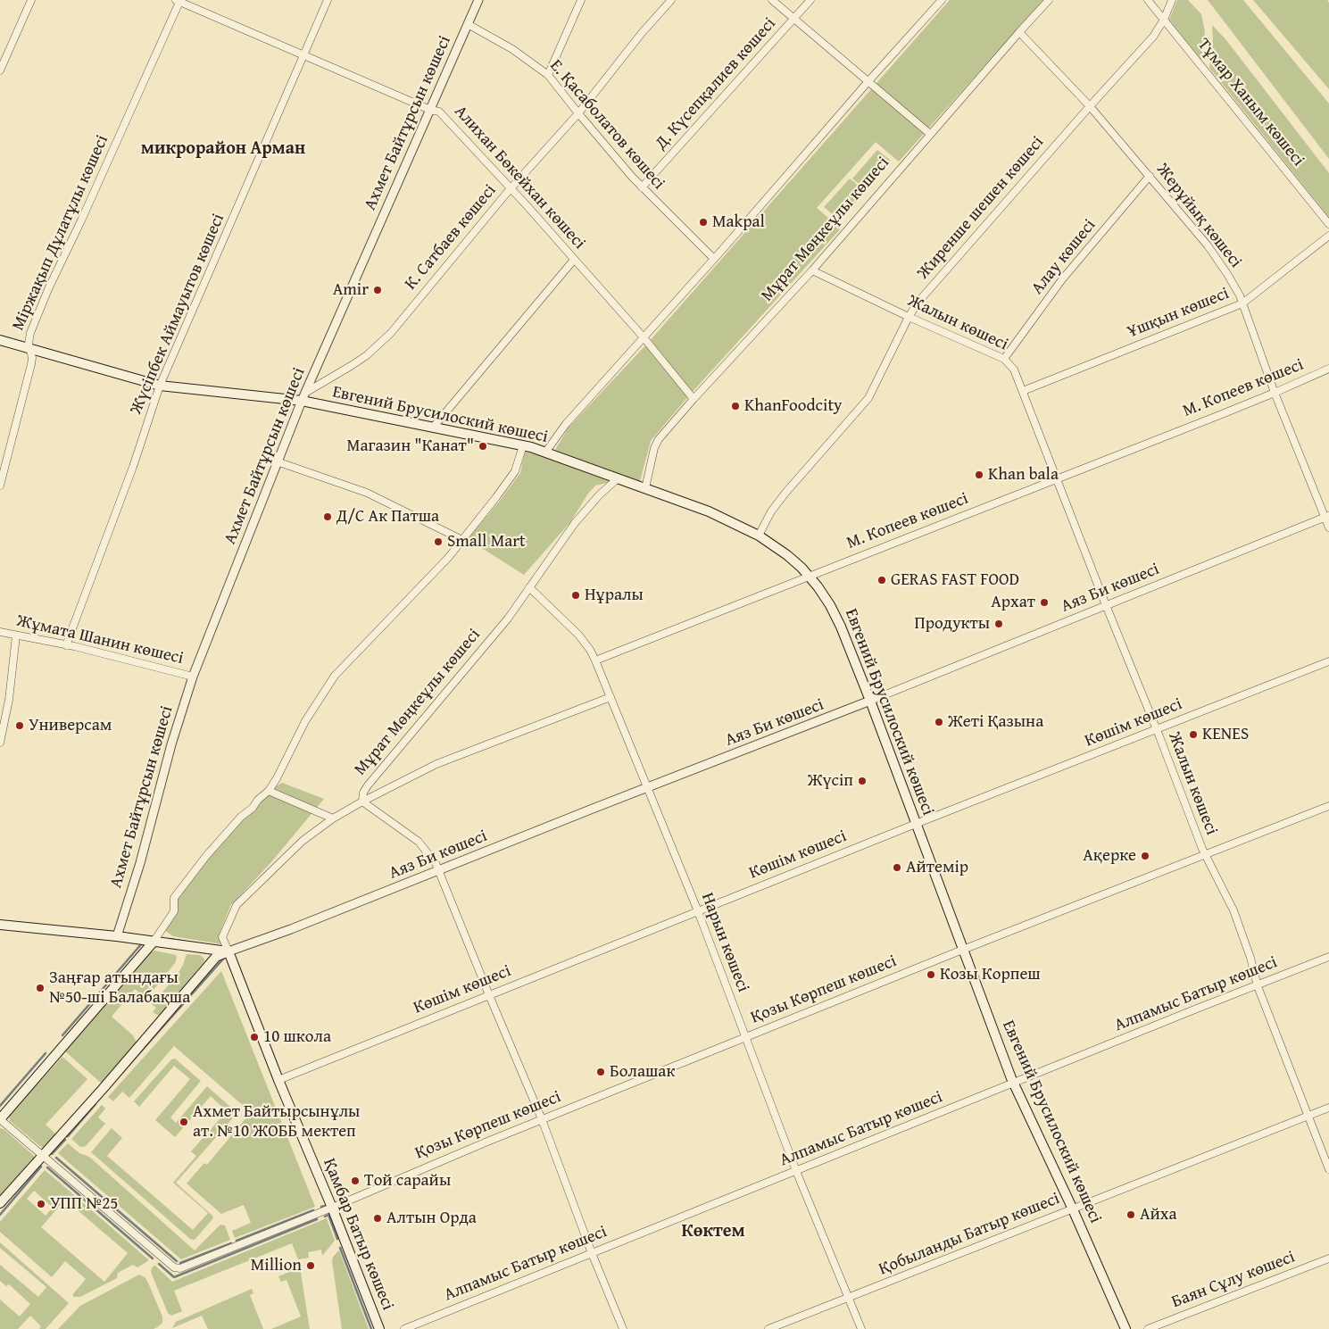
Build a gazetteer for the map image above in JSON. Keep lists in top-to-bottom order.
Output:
{
  "streets": {
    "main road": ["Евгений Брусилоский көшесі", "Қамбар Батыр көшесі"],
    "street": [
      "Д. Күсепқалиев көшесі",
      "Тұмар Ханым көшесі",
      "Ахмет Байтұрсын көшесі",
      "Е. Қасаболатов көшесі",
      "Алихан Бөкейхан көшесі",
      "Жиренше шешен көшесі",
      "Жерұйық көшесі",
      "Мұрат Мөңкеұлы көшесі",
      "Міржақып Дұлатұлы көшесі",
      "К. Сатбаев көшесі",
      "Алау көшесі",
      "Ұшқын көшесі",
      "Жүсіпбек Аймауытов көшесі",
      "Жалын көшесі",
      "М. Копеев көшесі",
      "Аяз Би көшесі",
      "Жұмата Шанин көшесі",
      "Көшім көшесі",
      "Нарын көшесі",
      "Қозы Көрпеш көшесі",
      "Алпамыс Батыр көшесі",
      "Қобыланды Батыр көшесі",
      "Баян Сұлу көшесі"
    ]
  },
  "crossings": [
    ["Д. Күсепқалиев көшесі", "Е. Қасаболатов көшесі"],
    ["Тұмар Ханым көшесі", "Жиренше шешен көшесі"],
    ["Ахмет Байтұрсын көшесі", "Е. Қасаболатов көшесі"],
    ["Ахмет Байтұрсын көшесі", "Алихан Бөкейхан көшесі"],
    ["Ахмет Байтұрсын көшесі", "К. Сатбаев көшесі"],
    ["Ахмет Байтұрсын көшесі", "Евгений Брусилоский көшесі"],
    ["Ахмет Байтұрсын көшесі", "Жұмата Шанин көшесі"],
    ["Е. Қасаболатов көшесі", "К. Сатбаев көшесі"],
    ["Алихан Бөкейхан көшесі", "Мұрат Мөңкеұлы көшесі"],
    ["Алихан Бөкейхан көшесі", "Міржақып Дұлатұлы көшесі"],
    ["Алихан Бөкейхан көшесі", "К. Сатбаев көшесі"],
    ["Алихан Бөкейхан көшесі", "Жүсіпбек Аймауытов көшесі"],
    ["Жиренше шешен көшесі", "Жерұйық көшесі"],
    ["Жиренше шешен көшесі", "Жалын көшесі"],
    ["Жиренше шешен көшесі", "Евгений Брусилоский көшесі"],
    ["Жерұйық көшесі", "Мұрат Мөңкеұлы көшесі"],
    ["Жерұйық көшесі", "Алау көшесі"],
    ["Жерұйық көшесі", "Ұшқын көшесі"],
    ["Жерұйық көшесі", "М. Копеев көшесі"],
    ["Жерұйық көшесі", "Аяз Би көшесі"],
    ["Мұрат Мөңкеұлы көшесі", "Жалын көшесі"],
    ["Мұрат Мөңкеұлы көшесі", "Евгений Брусилоский көшесі"],
    ["Мұрат Мөңкеұлы көшесі", "Аяз Би көшесі"],
    ["Мұрат Мөңкеұлы көшесі", "Нарын көшесі"],
    ["Мұрат Мөңкеұлы көшесі", "Қамбар Батыр көшесі"],
    ["Міржақып Дұлатұлы көшесі", "Евгений Брусилоский көшесі"],
    ["К. Сатбаев көшесі", "Евгений Брусилоский көшесі"],
    ["Алау көшесі", "Жалын көшесі"],
    ["Ұшқын көшесі", "Жалын көшесі"],
    ["Жүсіпбек Аймауытов көшесі", "Евгений Брусилоский көшесі"],
    ["Жүсіпбек Аймауытов көшесі", "Жұмата Шанин көшесі"],
    ["Жалын көшесі", "М. Копеев көшесі"],
    ["Жалын көшесі", "Аяз Би көшесі"],
    ["Жалын көшесі", "Көшім көшесі"],
    ["Жалын көшесі", "Қозы Көрпеш көшесі"],
    ["Жалын көшесі", "Алпамыс Батыр көшесі"],
    ["Жалын көшесі", "Қобыланды Батыр көшесі"],
    ["М. Копеев көшесі", "Евгений Брусилоский көшесі"],
    ["М. Копеев көшесі", "Нарын көшесі"],
    ["Евгений Брусилоский көшесі", "Аяз Би көшесі"],
    ["Евгений Брусилоский көшесі", "Көшім көшесі"],
    ["Евгений Брусилоский көшесі", "Қозы Көрпеш көшесі"],
    ["Евгений Брусилоский көшесі", "Алпамыс Батыр көшесі"],
    ["Евгений Брусилоский көшесі", "Қобыланды Батыр көшесі"],
    ["Аяз Би көшесі", "Нарын көшесі"],
    ["Аяз Би көшесі", "Қамбар Батыр көшесі"],
    ["Көшім көшесі", "Нарын көшесі"],
    ["Көшім көшесі", "Қамбар Батыр көшесі"],
    ["Нарын көшесі", "Қозы Көрпеш көшесі"],
    ["Нарын көшесі", "Алпамыс Батыр көшесі"],
    ["Нарын көшесі", "Қобыланды Батыр көшесі"],
    ["Қозы Көрпеш көшесі", "Қамбар Батыр көшесі"]
  ],
  "districts": ["микрорайон Арман", "Көктем"],
  "places": [
    "Makpal",
    "Amir",
    "KhanFoodcity",
    "Магазин \"Канат\"",
    "Khan bala",
    "Д/С Ак Патша",
    "Small Mart",
    "GERAS FAST FOOD",
    "Нұралы",
    "Архат",
    "Продукты",
    "Жеті Қазына",
    "Универсам",
    "KENES",
    "Жүсіп",
    "Ақерке",
    "Айтемір",
    "Козы Корпеш",
    "Заңғар атындағы №50-ші Балабақша",
    "10 школа",
    "Болашак",
    "Ахмет Байтырсынұлы ат. №10 ЖОББ мектеп",
    "Той сарайы",
    "УПП №25",
    "Айха",
    "Алтын Орда",
    "Million"
  ]
}
